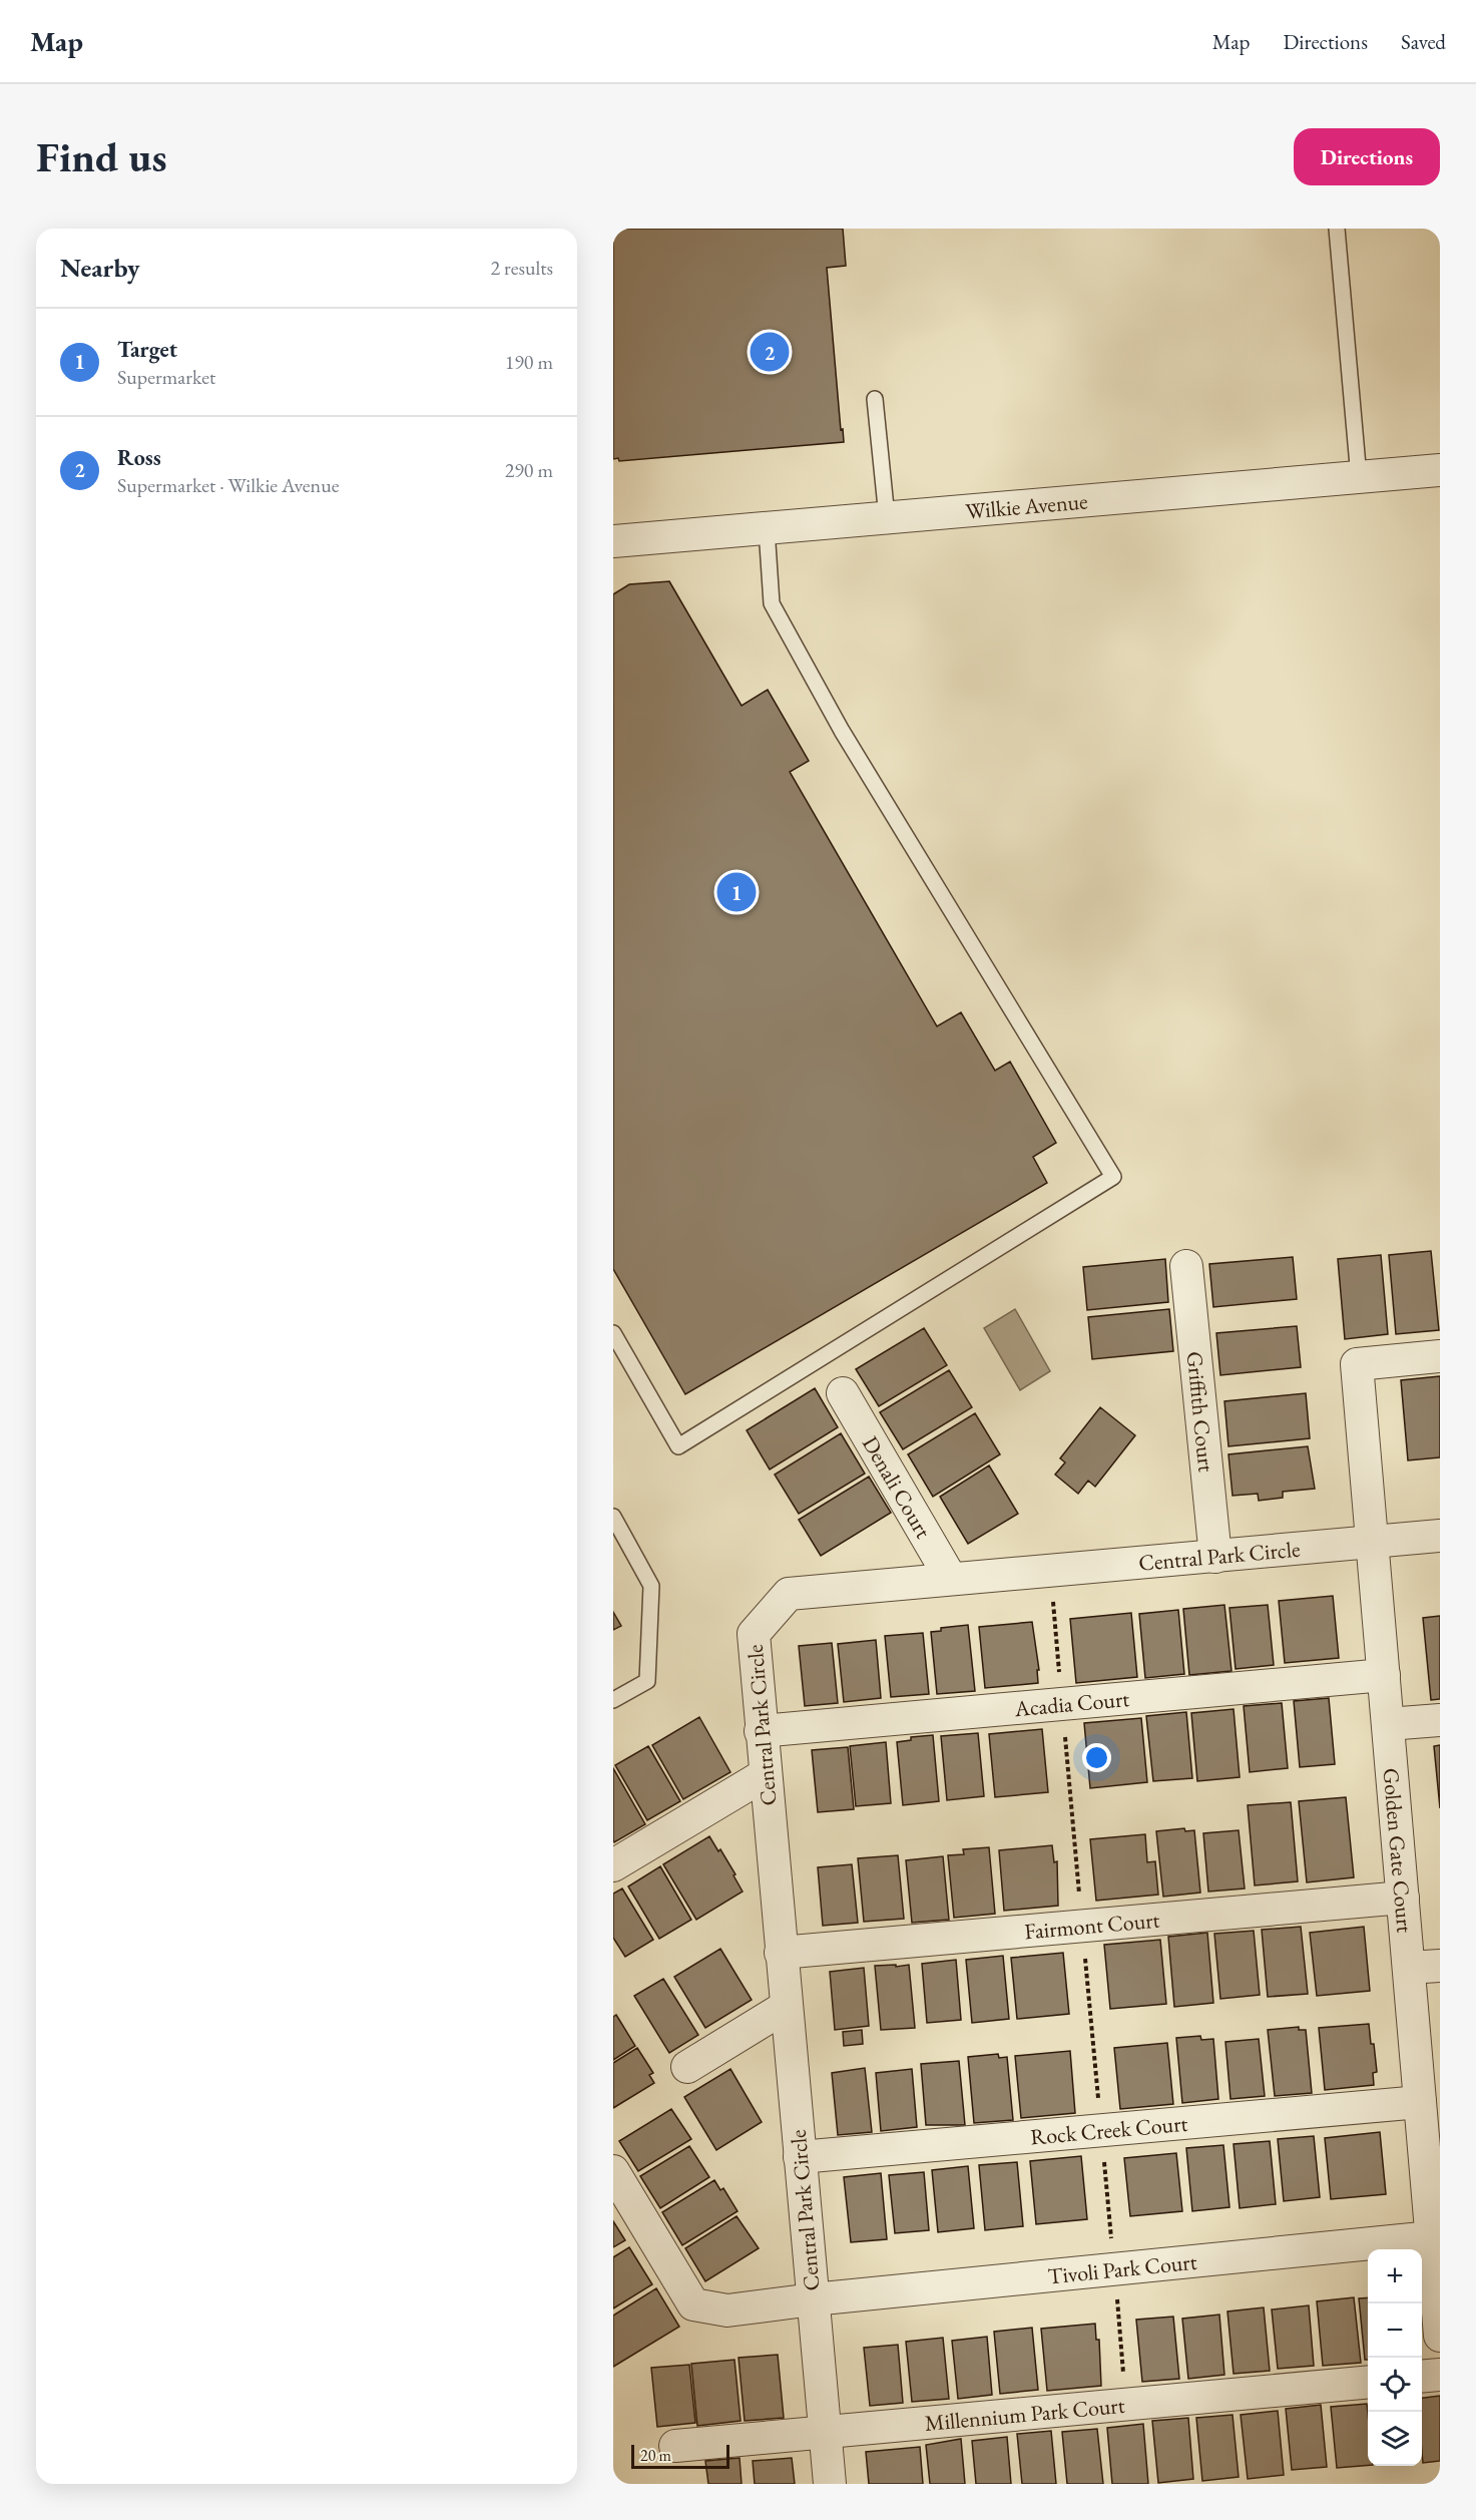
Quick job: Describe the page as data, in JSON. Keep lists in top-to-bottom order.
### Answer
{
  "streets": {
    "street": [
      "Wilkie Avenue",
      "Griffith Court",
      "Denali Court",
      "Central Park Circle",
      "Acadia Court",
      "Golden Gate Court",
      "Fairmont Court",
      "Rock Creek Court",
      "Tivoli Park Court",
      "Millennium Park Court"
    ]
  },
  "crossings": [
    ["Griffith Court", "Central Park Circle"],
    ["Denali Court", "Central Park Circle"],
    ["Central Park Circle", "Acadia Court"],
    ["Central Park Circle", "Golden Gate Court"],
    ["Central Park Circle", "Fairmont Court"],
    ["Central Park Circle", "Rock Creek Court"],
    ["Central Park Circle", "Tivoli Park Court"],
    ["Central Park Circle", "Millennium Park Court"],
    ["Acadia Court", "Golden Gate Court"],
    ["Golden Gate Court", "Fairmont Court"],
    ["Golden Gate Court", "Rock Creek Court"],
    ["Golden Gate Court", "Tivoli Park Court"]
  ],
  "scale_bar": "20 m",
  "page": {
    "header": "Map",
    "nav": ["Map", "Directions", "Saved"],
    "buttons": "Directions",
    "title": "Find us",
    "heading": ["Nearby", "2 results"],
    "list": [
      {
        "mark": "1",
        "name": "Target",
        "note": "Supermarket",
        "value": "190 m"
      },
      {
        "mark": "2",
        "name": "Ross",
        "note": "Supermarket · Wilkie Avenue",
        "value": "290 m"
      }
    ],
    "pins": ["2", "1"],
    "map_buttons": ["+", "−"],
    "scale": "20 m"
  }
}
